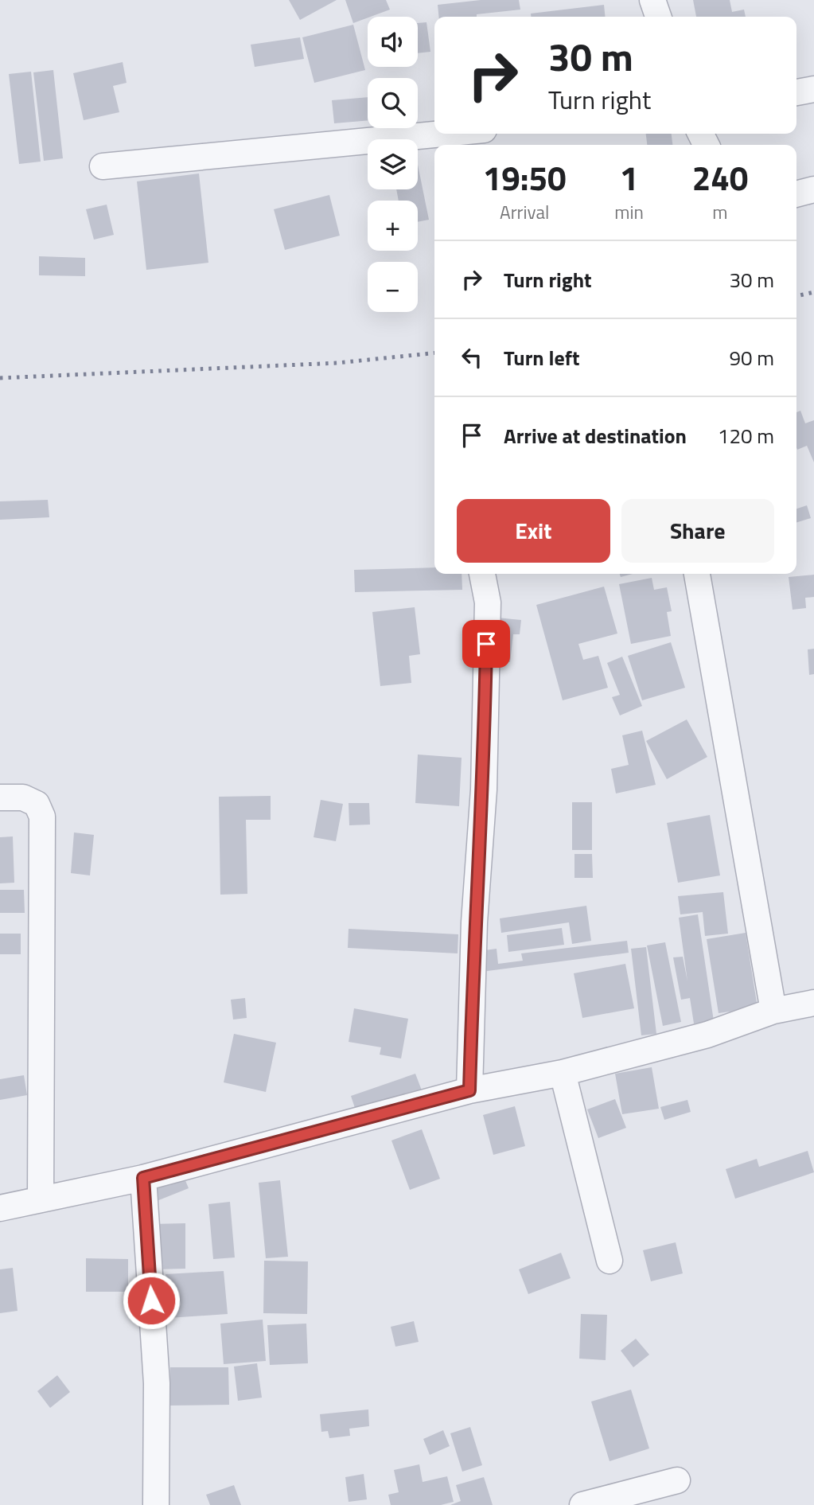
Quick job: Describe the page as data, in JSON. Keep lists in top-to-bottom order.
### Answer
{
  "page": {
    "map_buttons": ["+", "−"],
    "turn": ["30 m", "Turn right"],
    "eta": [
      "19:50",
      "Arrival",
      "1",
      "min",
      "240",
      "m"
    ],
    "list": [
      {
        "name": "Turn right",
        "value": "30 m"
      },
      {
        "name": "Turn left",
        "value": "90 m"
      },
      {
        "name": "Arrive at destination",
        "value": "120 m"
      }
    ],
    "buttons": ["Exit", "Share"]
  }
}
